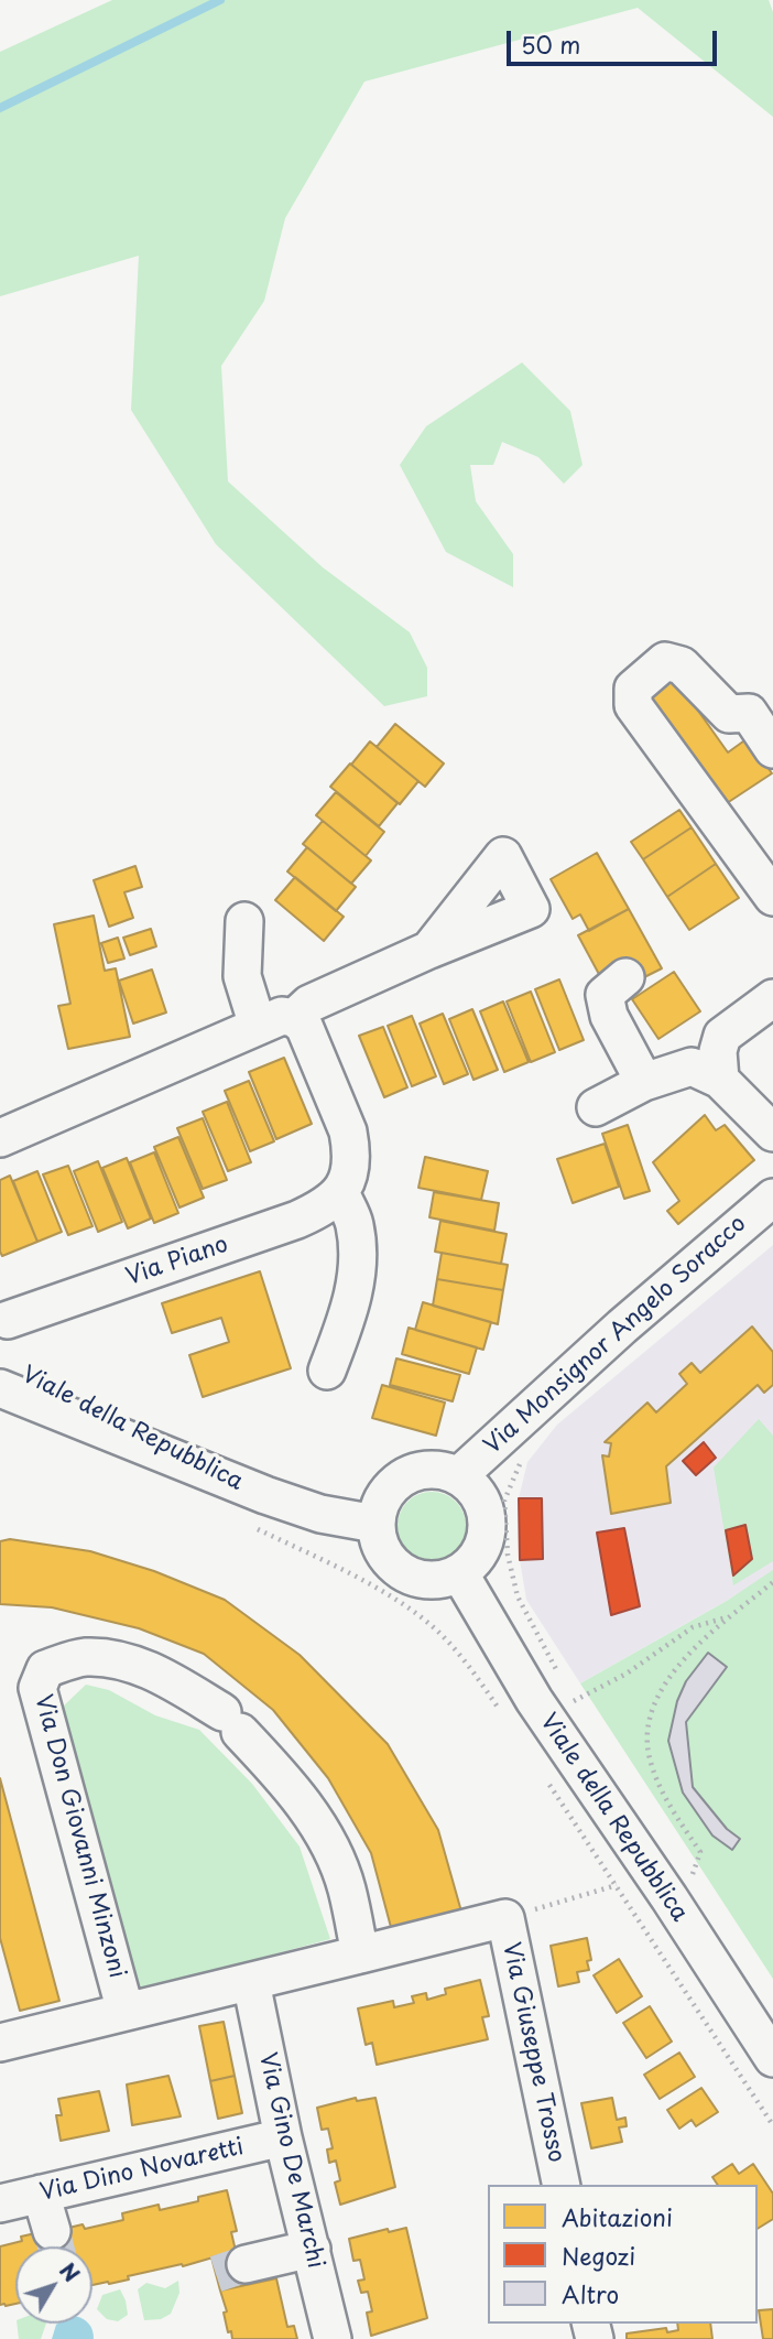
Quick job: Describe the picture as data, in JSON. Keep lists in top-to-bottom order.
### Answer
{
  "streets": {
    "street": [
      "Via Piano",
      "Via Monsignor Angelo Soracco",
      "Viale della Repubblica",
      "Via Don Giovanni Minzoni",
      "Via Giuseppe Trosso",
      "Via Gino De Marchi",
      "Via Dino Novaretti"
    ]
  },
  "crossings": [
    ["Via Monsignor Angelo Soracco", "Viale della Repubblica"],
    ["Via Don Giovanni Minzoni", "Via Giuseppe Trosso"],
    ["Via Don Giovanni Minzoni", "Via Gino De Marchi"],
    ["Via Gino De Marchi", "Via Dino Novaretti"]
  ],
  "legend": ["Abitazioni", "Negozi", "Altro"],
  "scale_bar": "50 m",
  "north": "top right"
}
